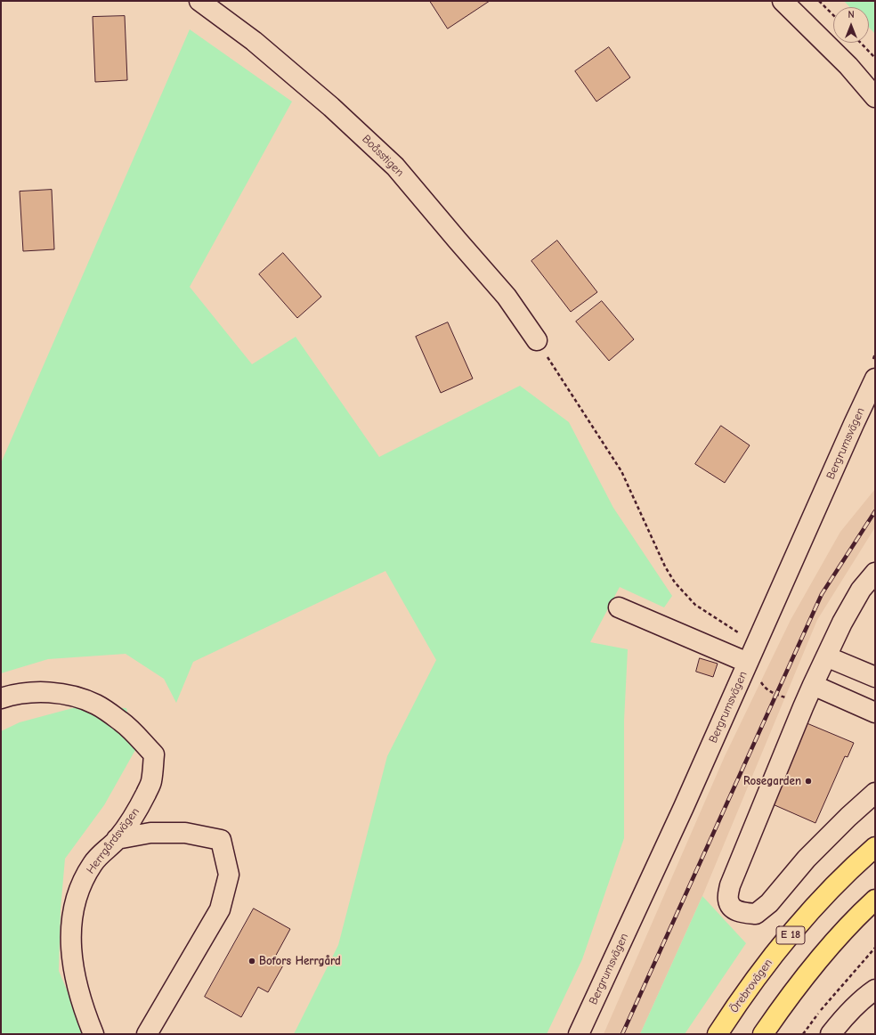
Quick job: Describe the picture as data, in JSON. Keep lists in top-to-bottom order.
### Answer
{
  "streets": {
    "highway": ["E 18", "Örebrovägen"],
    "street": ["Boåsstigen", "Bergrumsvägen", "Herrgårdsvägen"]
  },
  "places": ["Rosegarden", "Bofors Herrgård"],
  "north": "top"
}
